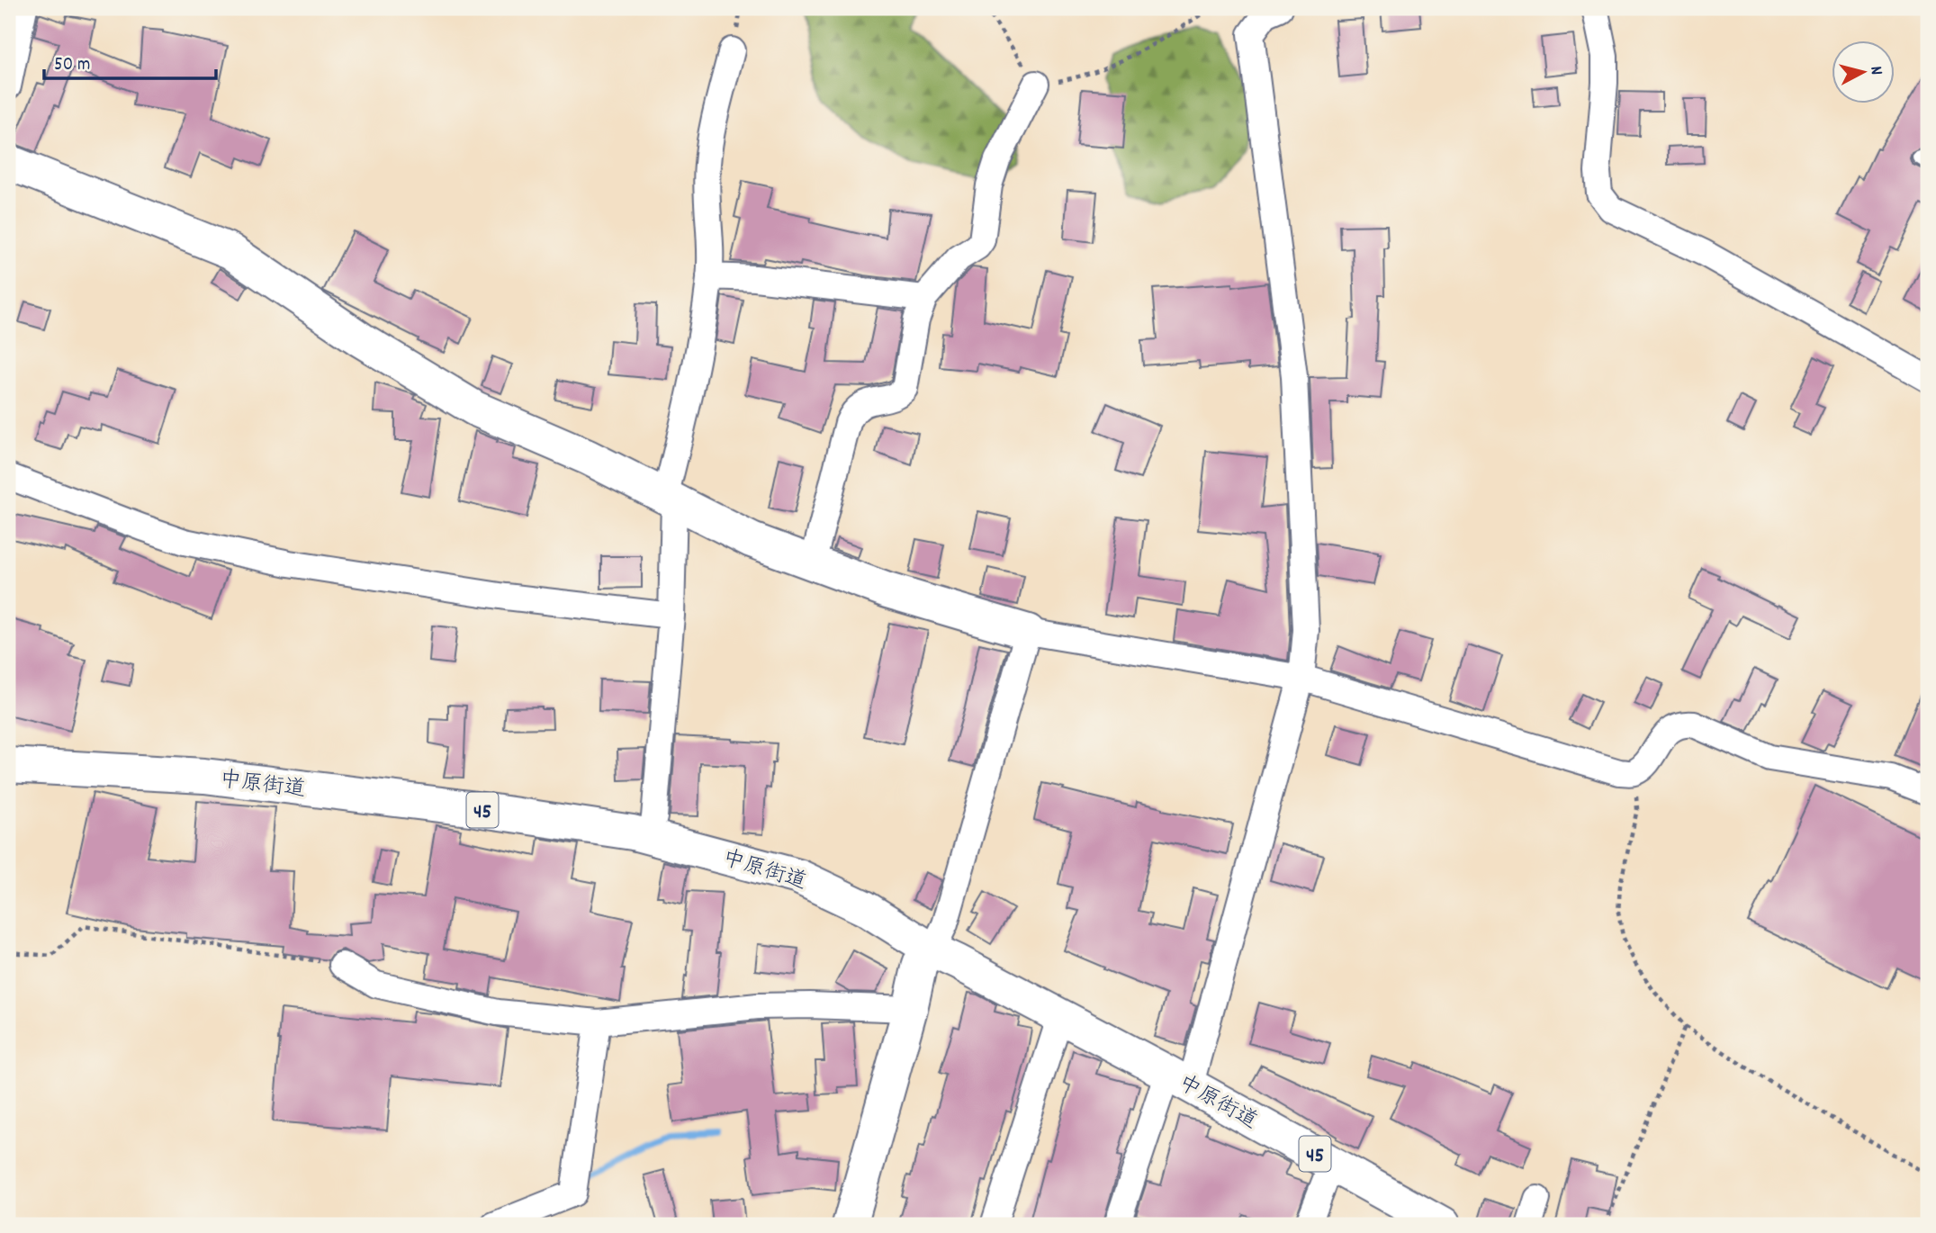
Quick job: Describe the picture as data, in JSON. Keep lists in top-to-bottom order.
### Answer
{
  "streets": {
    "main road": ["中原街道", "45"]
  },
  "scale_bar": "50 m",
  "north": "right"
}
